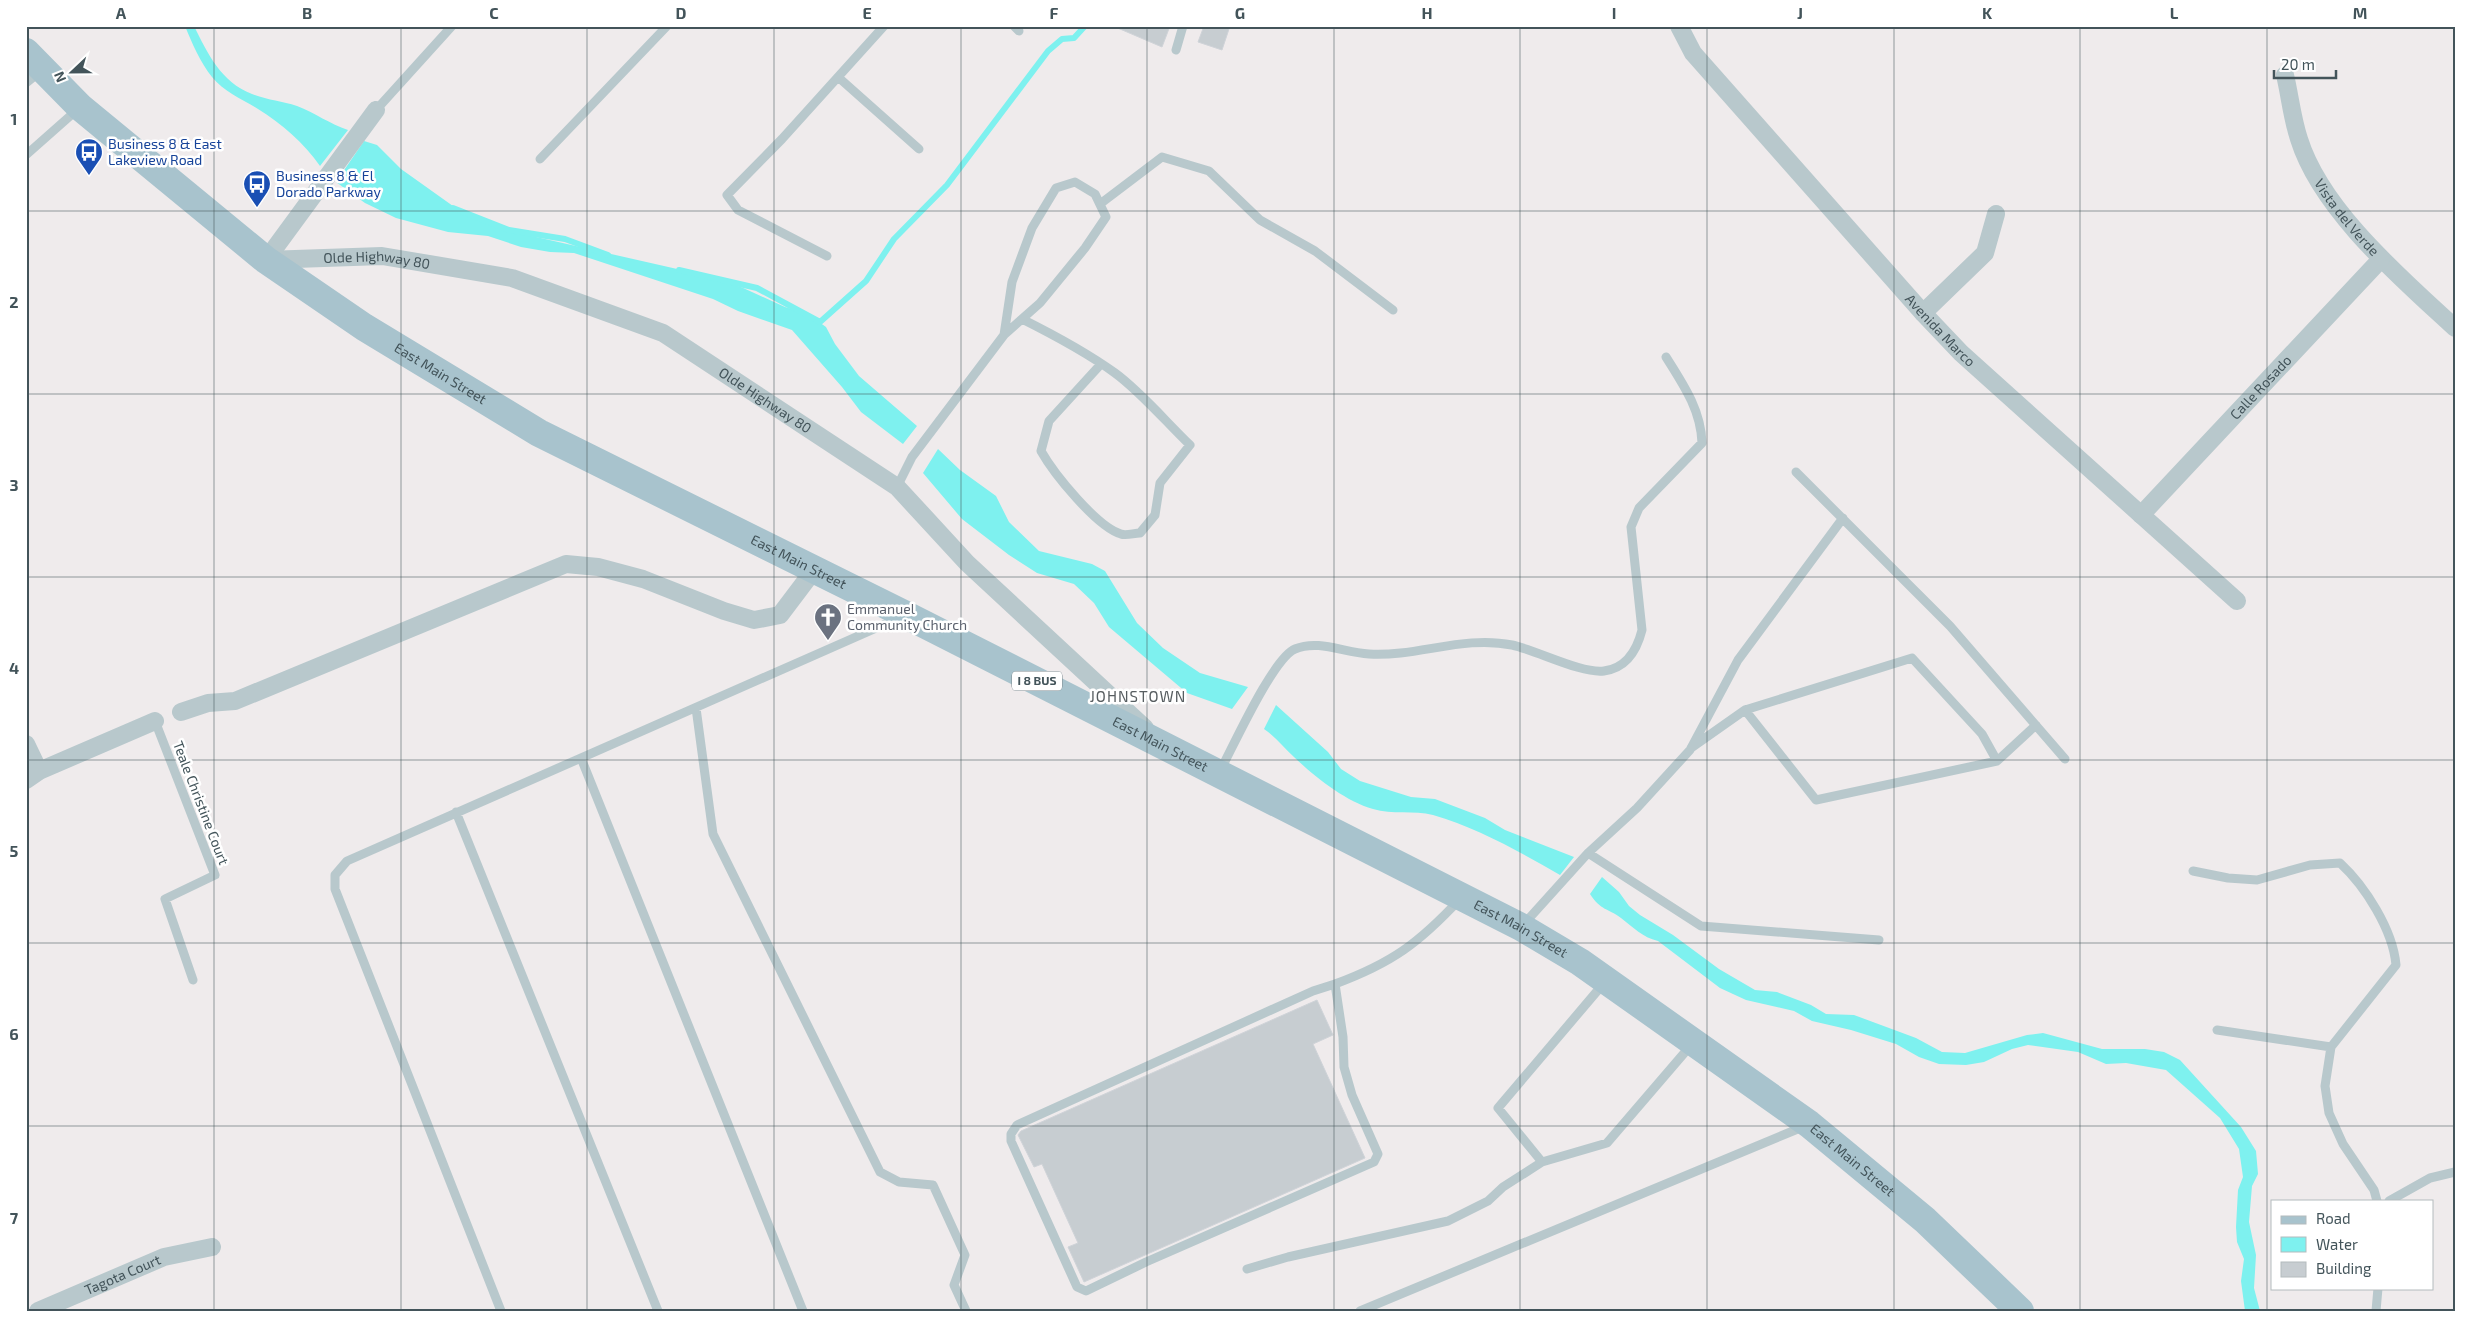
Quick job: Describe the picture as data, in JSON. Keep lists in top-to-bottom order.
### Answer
{
  "streets": {
    "main road": ["East Main Street", "I 8 BUS"],
    "street": [
      "Vista del Verde",
      "Olde Highway 80",
      "Avenida Marco",
      "Calle Rosado",
      "Tagota Court"
    ],
    "lane": ["Teale Christine Court"]
  },
  "crossings": [
    ["Vista del Verde", "Calle Rosado"],
    ["Olde Highway 80", "East Main Street"],
    ["Avenida Marco", "Calle Rosado"]
  ],
  "districts": ["JOHNSTOWN"],
  "places": {
    "bus stop": ["Business 8 & East Lakeview Road", "Business 8 & El Dorado Parkway"],
    "church": ["Emmanuel Community Church"]
  },
  "legend": ["Road", "Water", "Building"],
  "scale_bar": "20 m",
  "north": "left",
  "grid": {
    "columns": [
      "A",
      "B",
      "C",
      "D",
      "E",
      "F",
      "G",
      "H",
      "I",
      "J",
      "K",
      "L",
      "M"
    ],
    "rows": [
      "1",
      "2",
      "3",
      "4",
      "5",
      "6",
      "7"
    ]
  }
}
